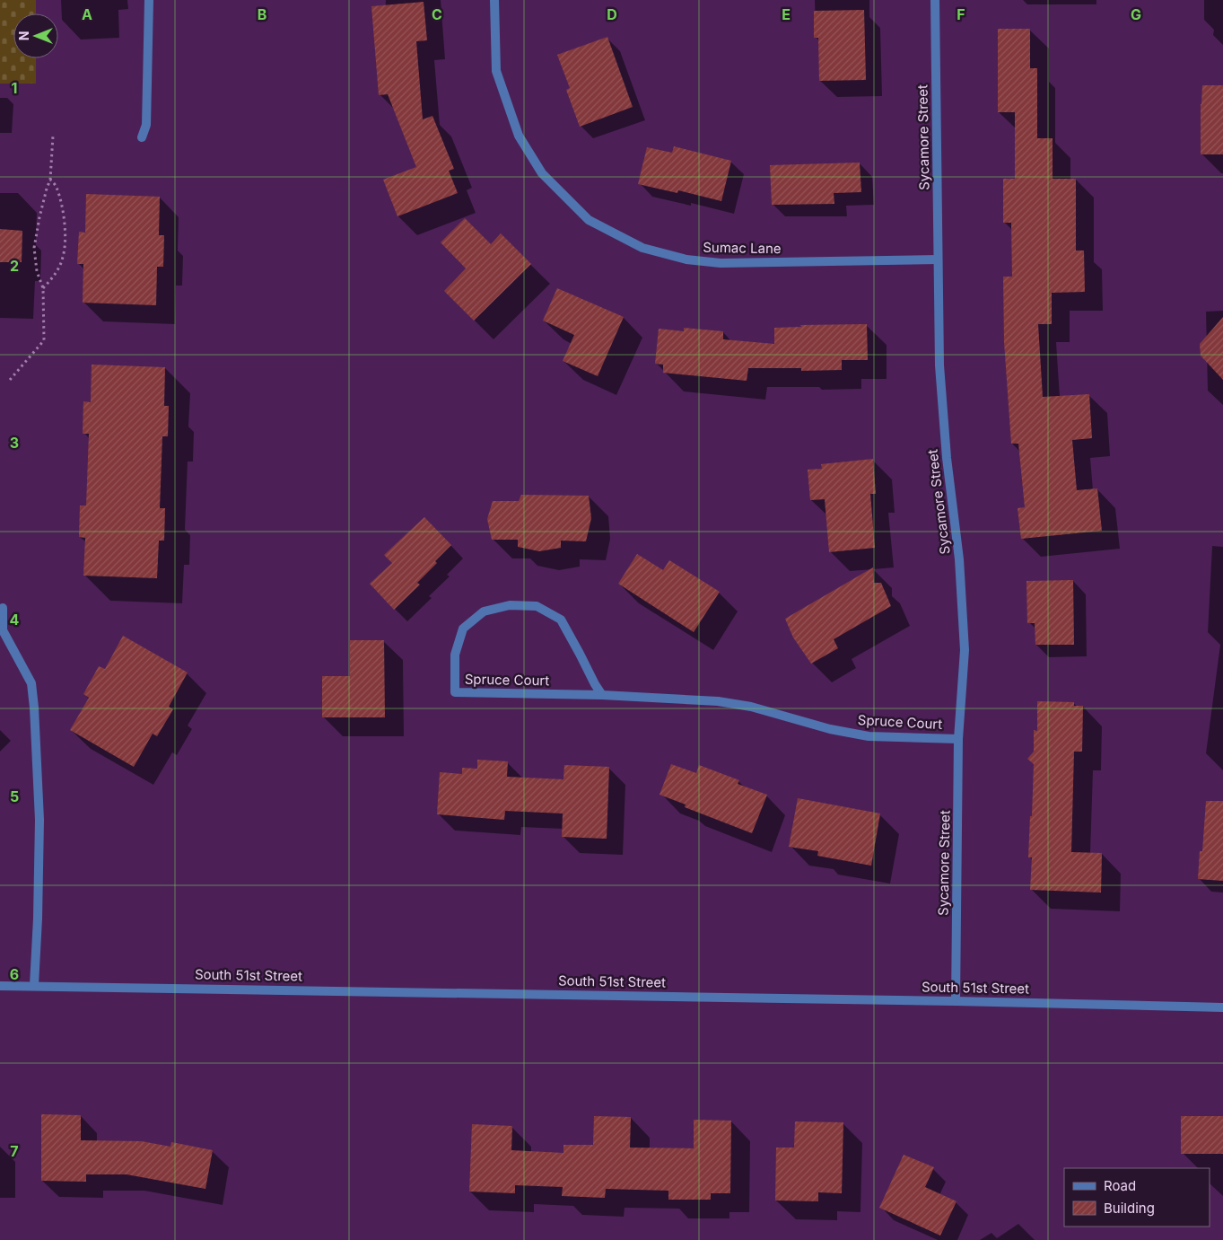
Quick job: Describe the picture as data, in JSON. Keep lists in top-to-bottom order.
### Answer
{
  "streets": {
    "street": [
      "Sycamore Street",
      "Sumac Lane",
      "Spruce Court",
      "South 51st Street"
    ]
  },
  "crossings": [
    ["Sycamore Street", "Sumac Lane"],
    ["Sycamore Street", "Spruce Court"],
    ["Sycamore Street", "South 51st Street"]
  ],
  "legend": ["Road", "Building"],
  "north": "left",
  "grid": {
    "columns": [
      "A",
      "B",
      "C",
      "D",
      "E",
      "F",
      "G"
    ],
    "rows": [
      "1",
      "2",
      "3",
      "4",
      "5",
      "6",
      "7"
    ]
  }
}
